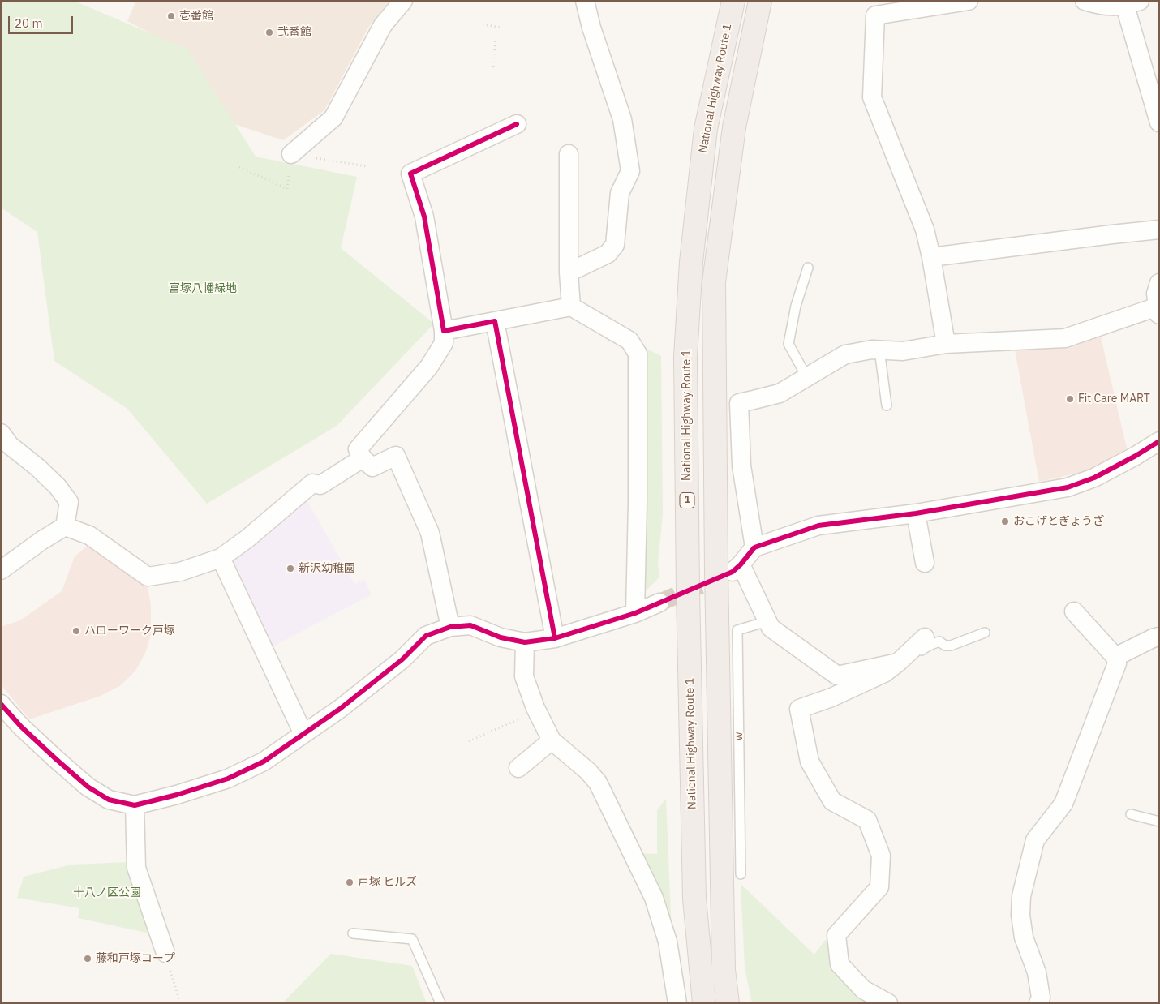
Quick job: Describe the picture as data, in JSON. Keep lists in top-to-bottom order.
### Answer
{
  "streets": {
    "highway": ["National Highway Route 1", "1"],
    "lane": ["w"]
  },
  "parks": ["富塚八幡緑地", "十八ノ区公園"],
  "places": [
    "壱番館",
    "弐番館",
    "Fit Care MART",
    "おこげとぎょうざ",
    "新沢幼稚園",
    "ハローワーク戸塚",
    "戸塚 ヒルズ",
    "藤和戸塚コープ"
  ],
  "scale_bar": "20 m"
}
